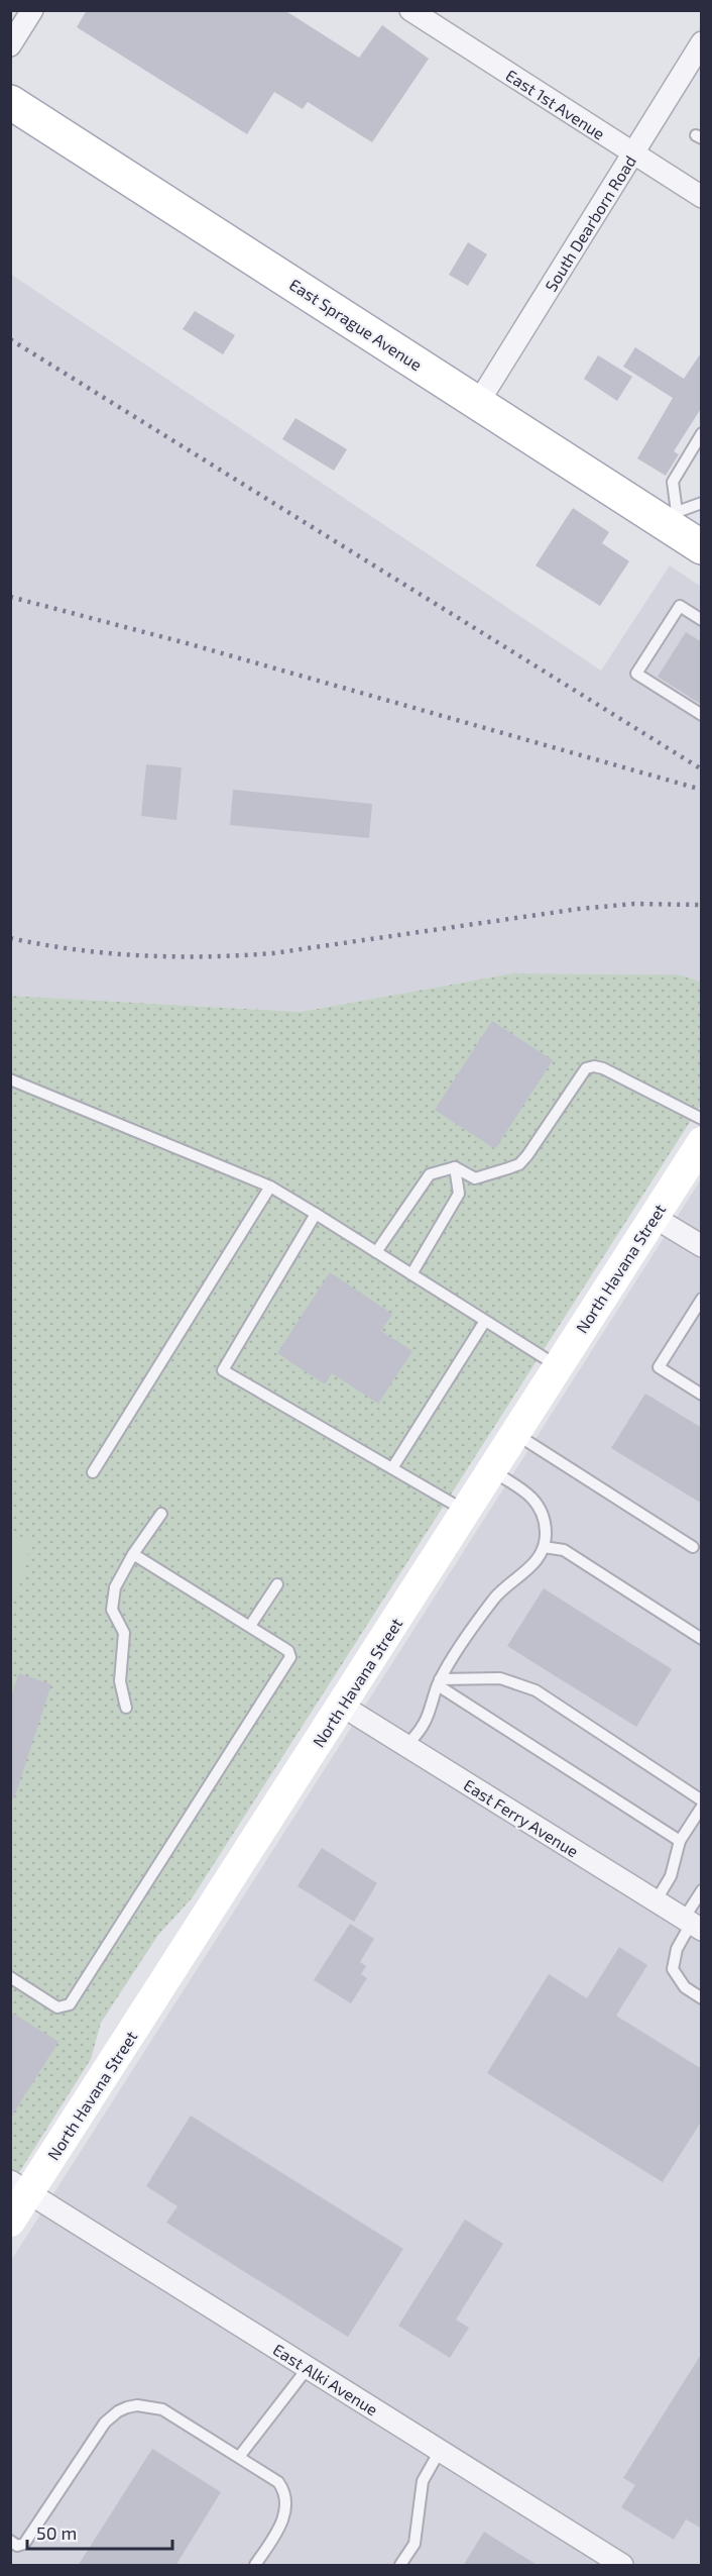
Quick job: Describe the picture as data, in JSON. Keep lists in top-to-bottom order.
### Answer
{
  "streets": {
    "main road": ["East Sprague Avenue"],
    "street": [
      "East 1st Avenue",
      "South Dearborn Road",
      "North Havana Street",
      "East Ferry Avenue",
      "East Alki Avenue"
    ]
  },
  "crossings": [
    ["East 1st Avenue", "South Dearborn Road"],
    ["South Dearborn Road", "East Sprague Avenue"],
    ["North Havana Street", "East Ferry Avenue"],
    ["North Havana Street", "East Alki Avenue"]
  ],
  "scale_bar": "50 m"
}
